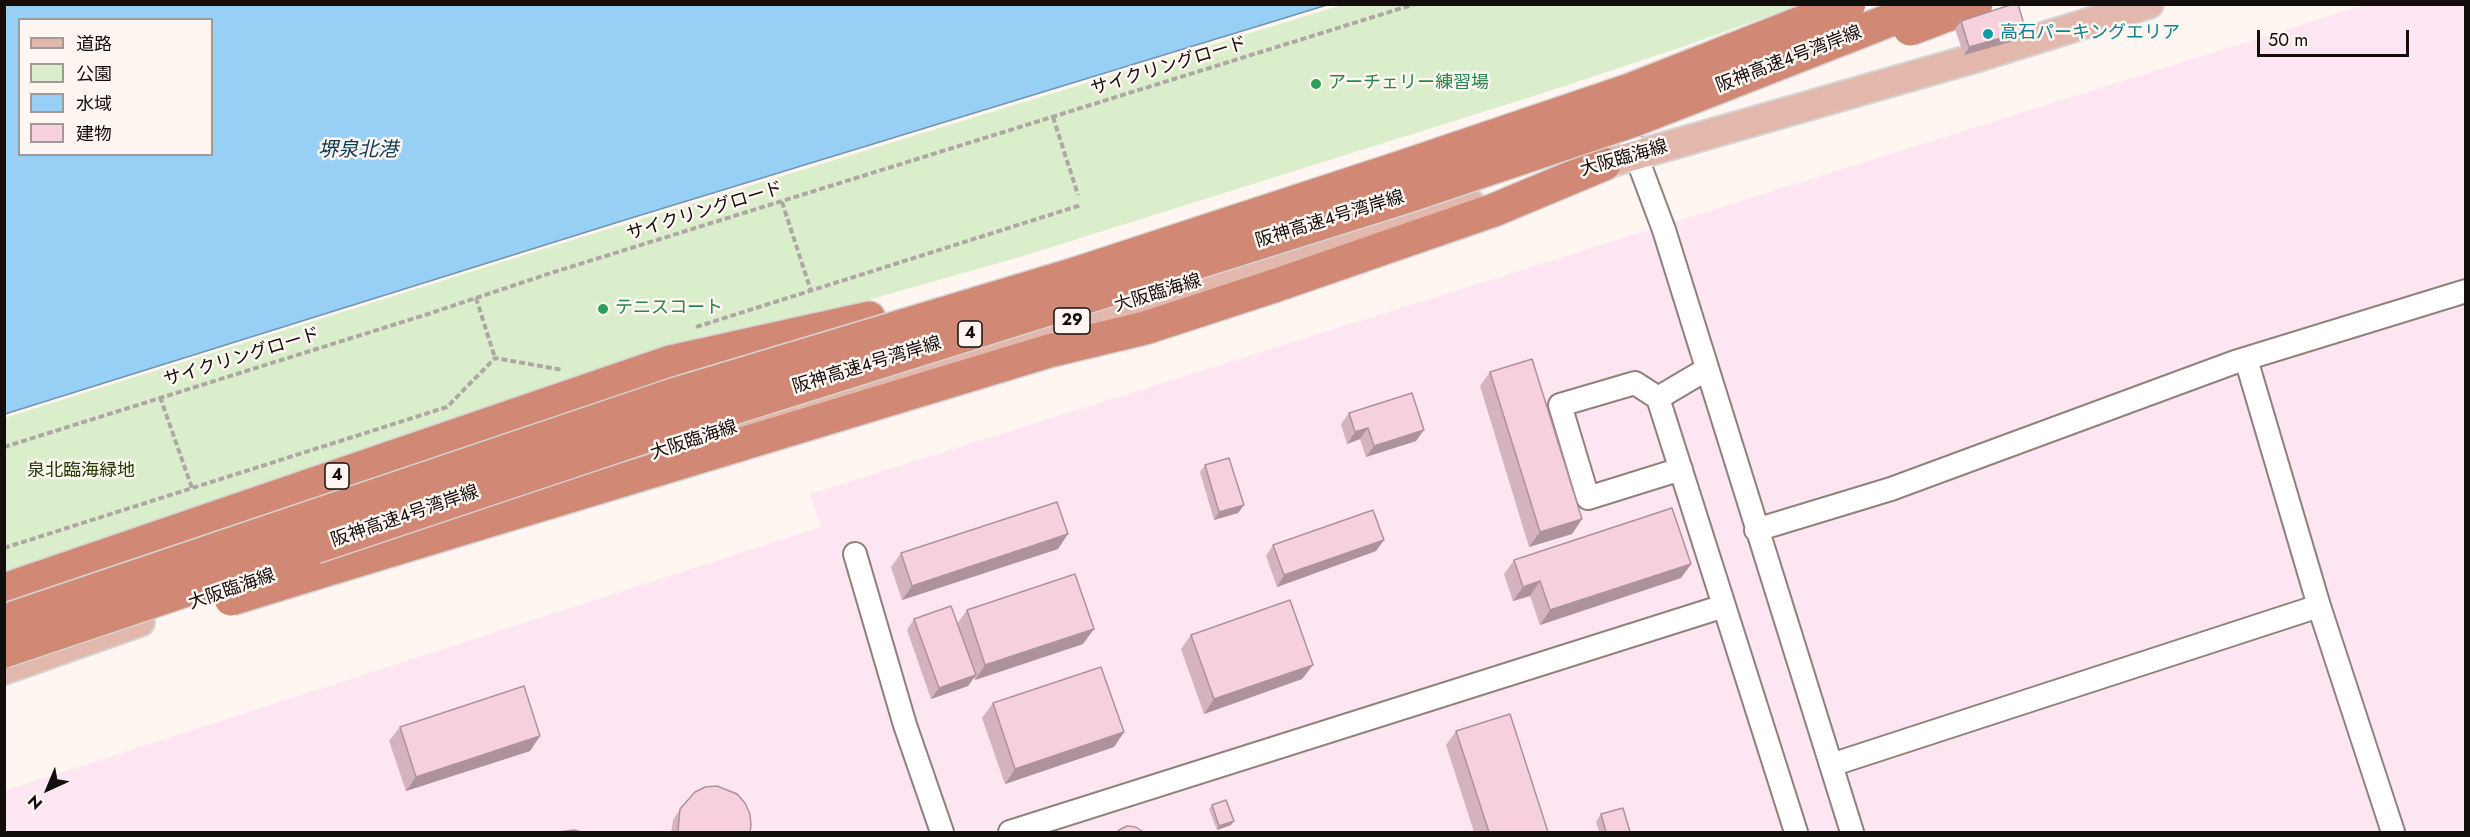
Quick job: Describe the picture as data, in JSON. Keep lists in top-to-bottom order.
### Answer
{
  "streets": {
    "highway": ["阪神高速4号湾岸線", "4"],
    "main road": ["大阪臨海線", "29"],
    "path": ["サイクリングロード"]
  },
  "crossings": [
    ["大阪臨海線", "4"]
  ],
  "water": ["堺泉北港"],
  "parks": ["泉北臨海緑地"],
  "places": ["高石パーキングエリア", "アーチェリー練習場", "テニスコート"],
  "legend": [
    "道路",
    "公園",
    "水域",
    "建物"
  ],
  "scale_bar": "50 m",
  "north": "bottom left"
}
